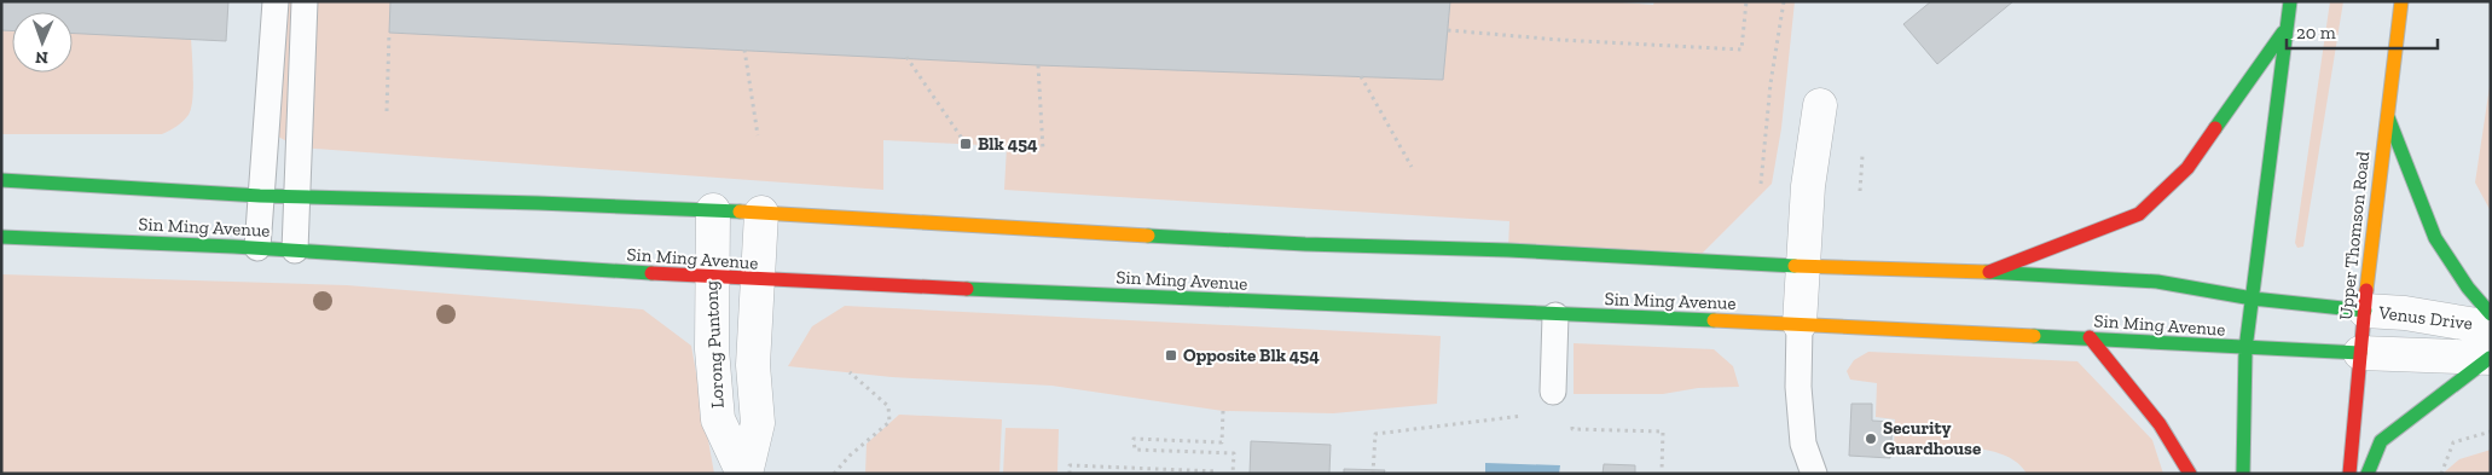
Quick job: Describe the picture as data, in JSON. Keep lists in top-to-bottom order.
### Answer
{
  "streets": {
    "main road": ["Sin Ming Avenue", "Upper Thomson Road", "Venus Drive"],
    "street": ["Lorong Puntong"]
  },
  "crossings": [
    ["Sin Ming Avenue", "Upper Thomson Road"],
    ["Sin Ming Avenue", "Venus Drive"],
    ["Sin Ming Avenue", "Lorong Puntong"],
    ["Upper Thomson Road", "Venus Drive"]
  ],
  "places": {
    "transit": ["Blk 454", "Opposite Blk 454"],
    "other": ["Security Guardhouse"]
  },
  "scale_bar": "20 m",
  "north": "bottom"
}
